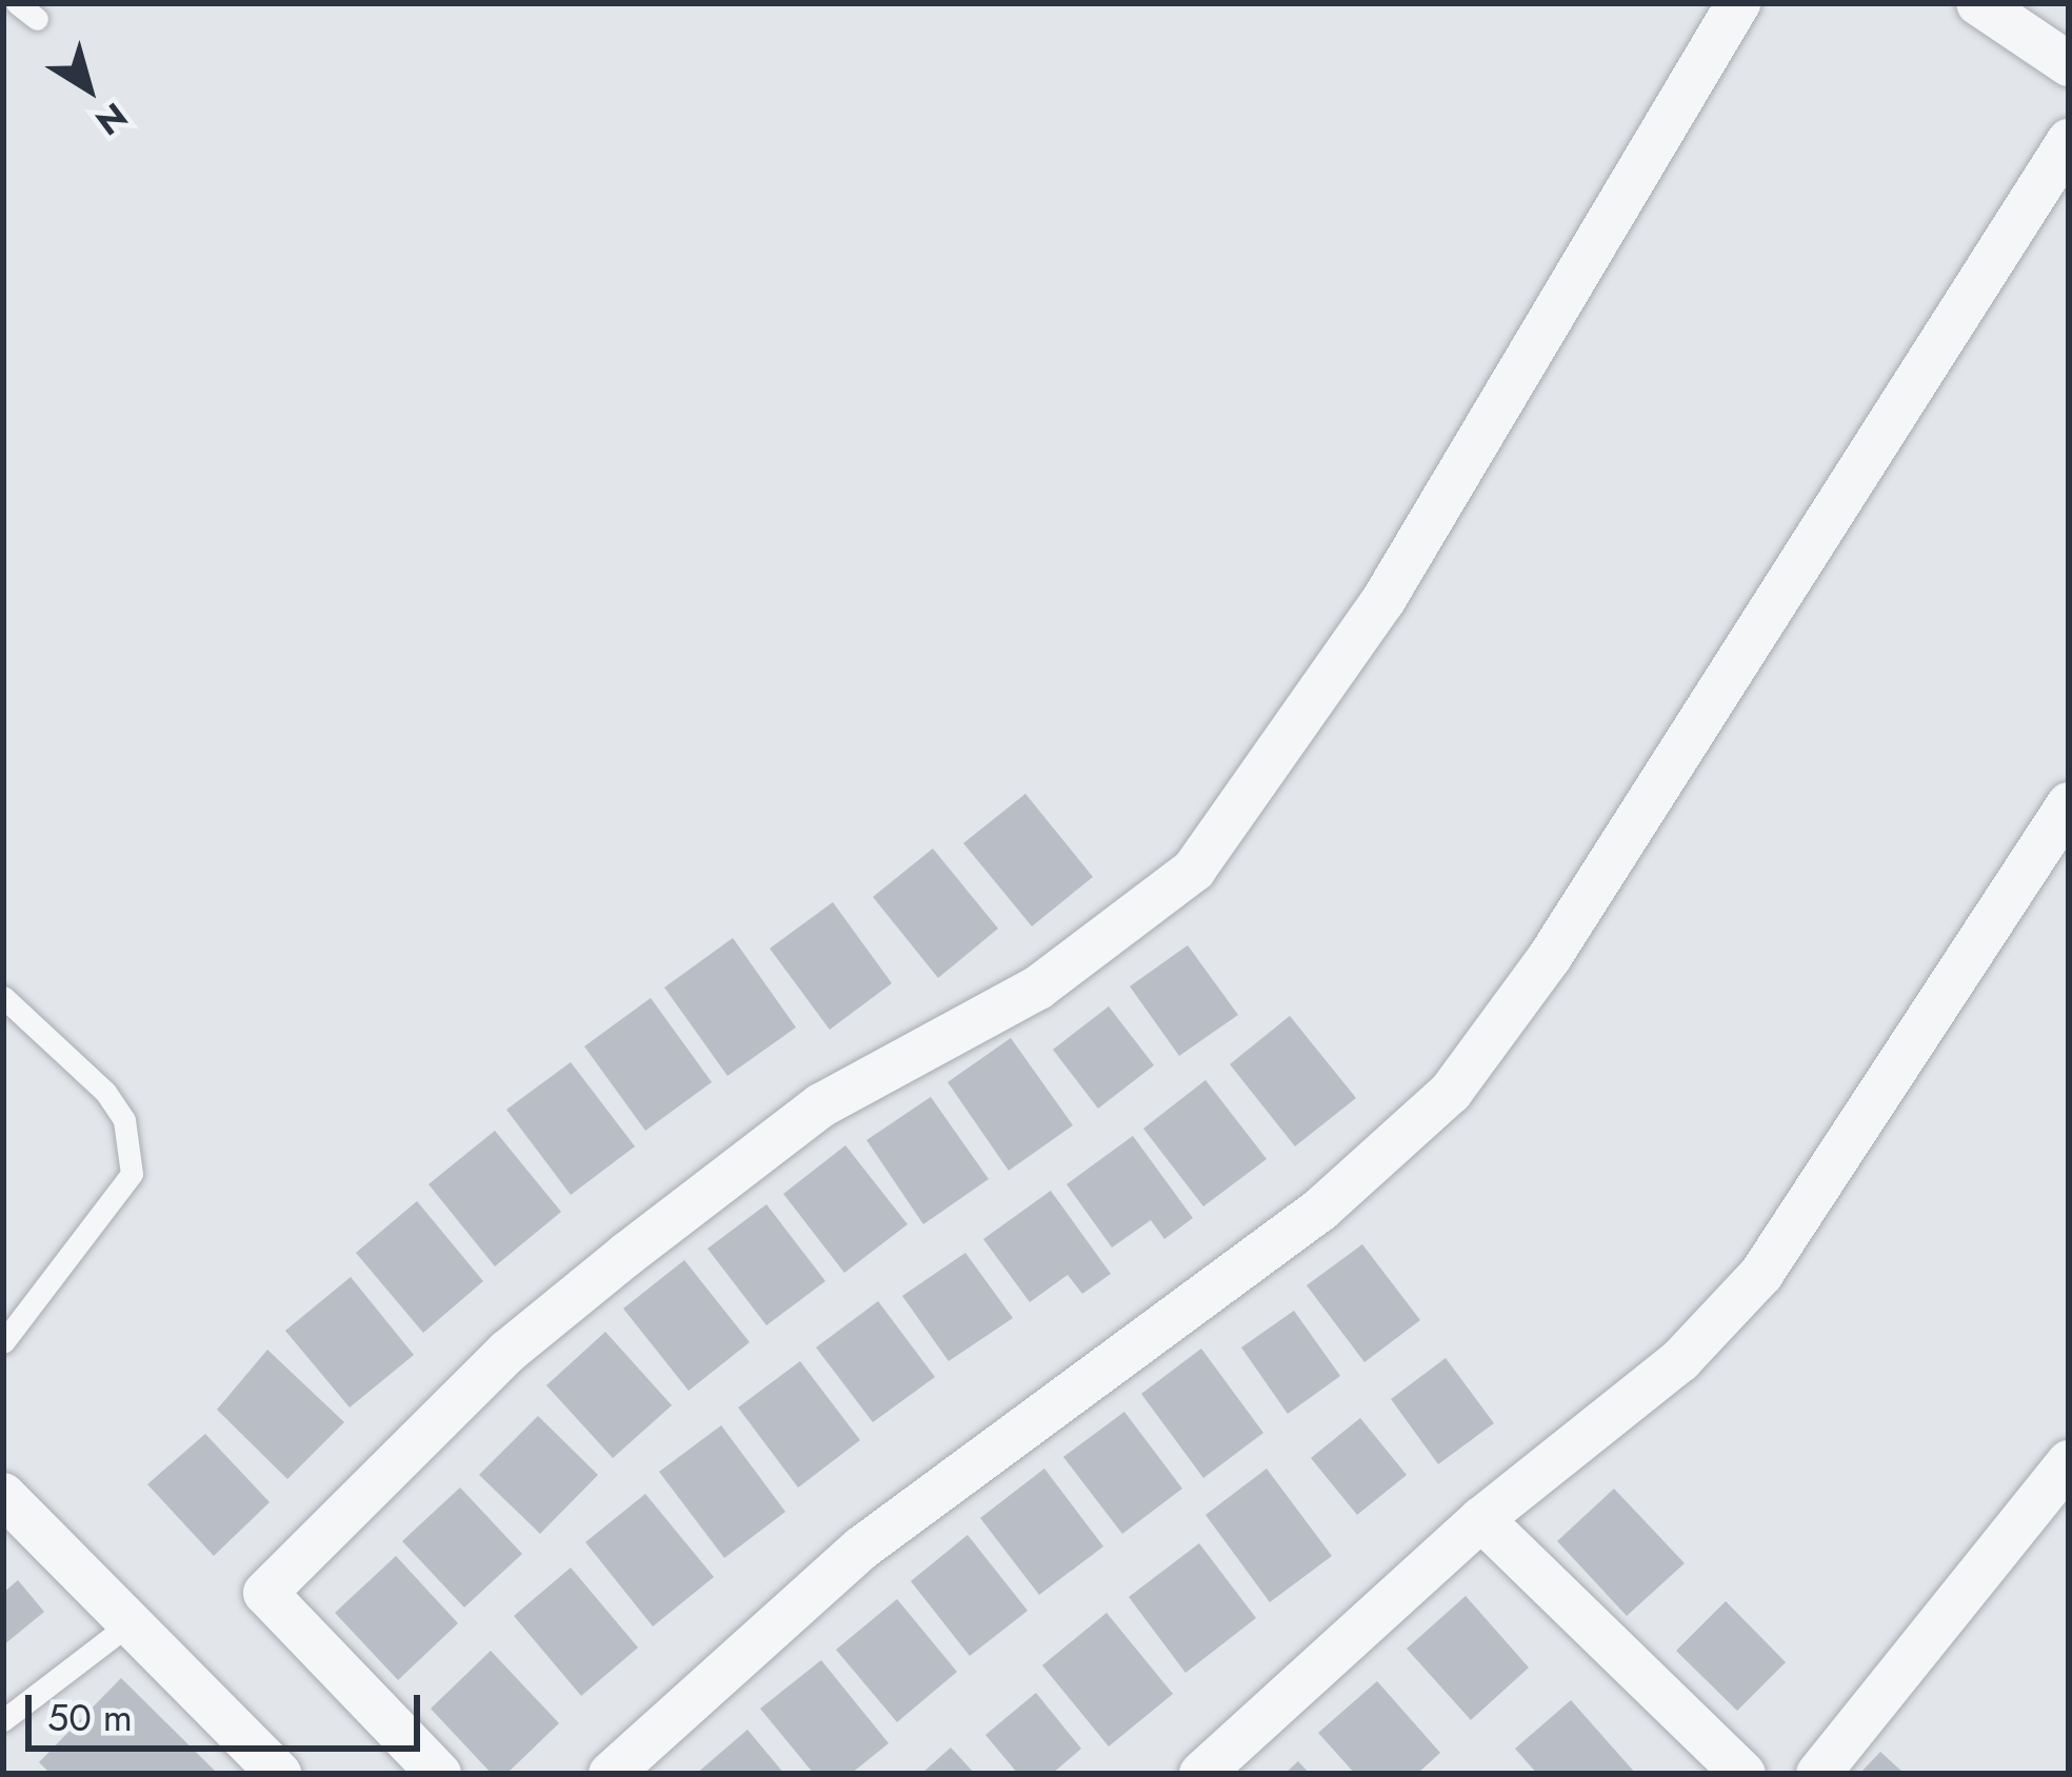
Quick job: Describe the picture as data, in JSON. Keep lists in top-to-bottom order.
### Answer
{
  "scale_bar": "50 m",
  "north": "bottom right"
}
